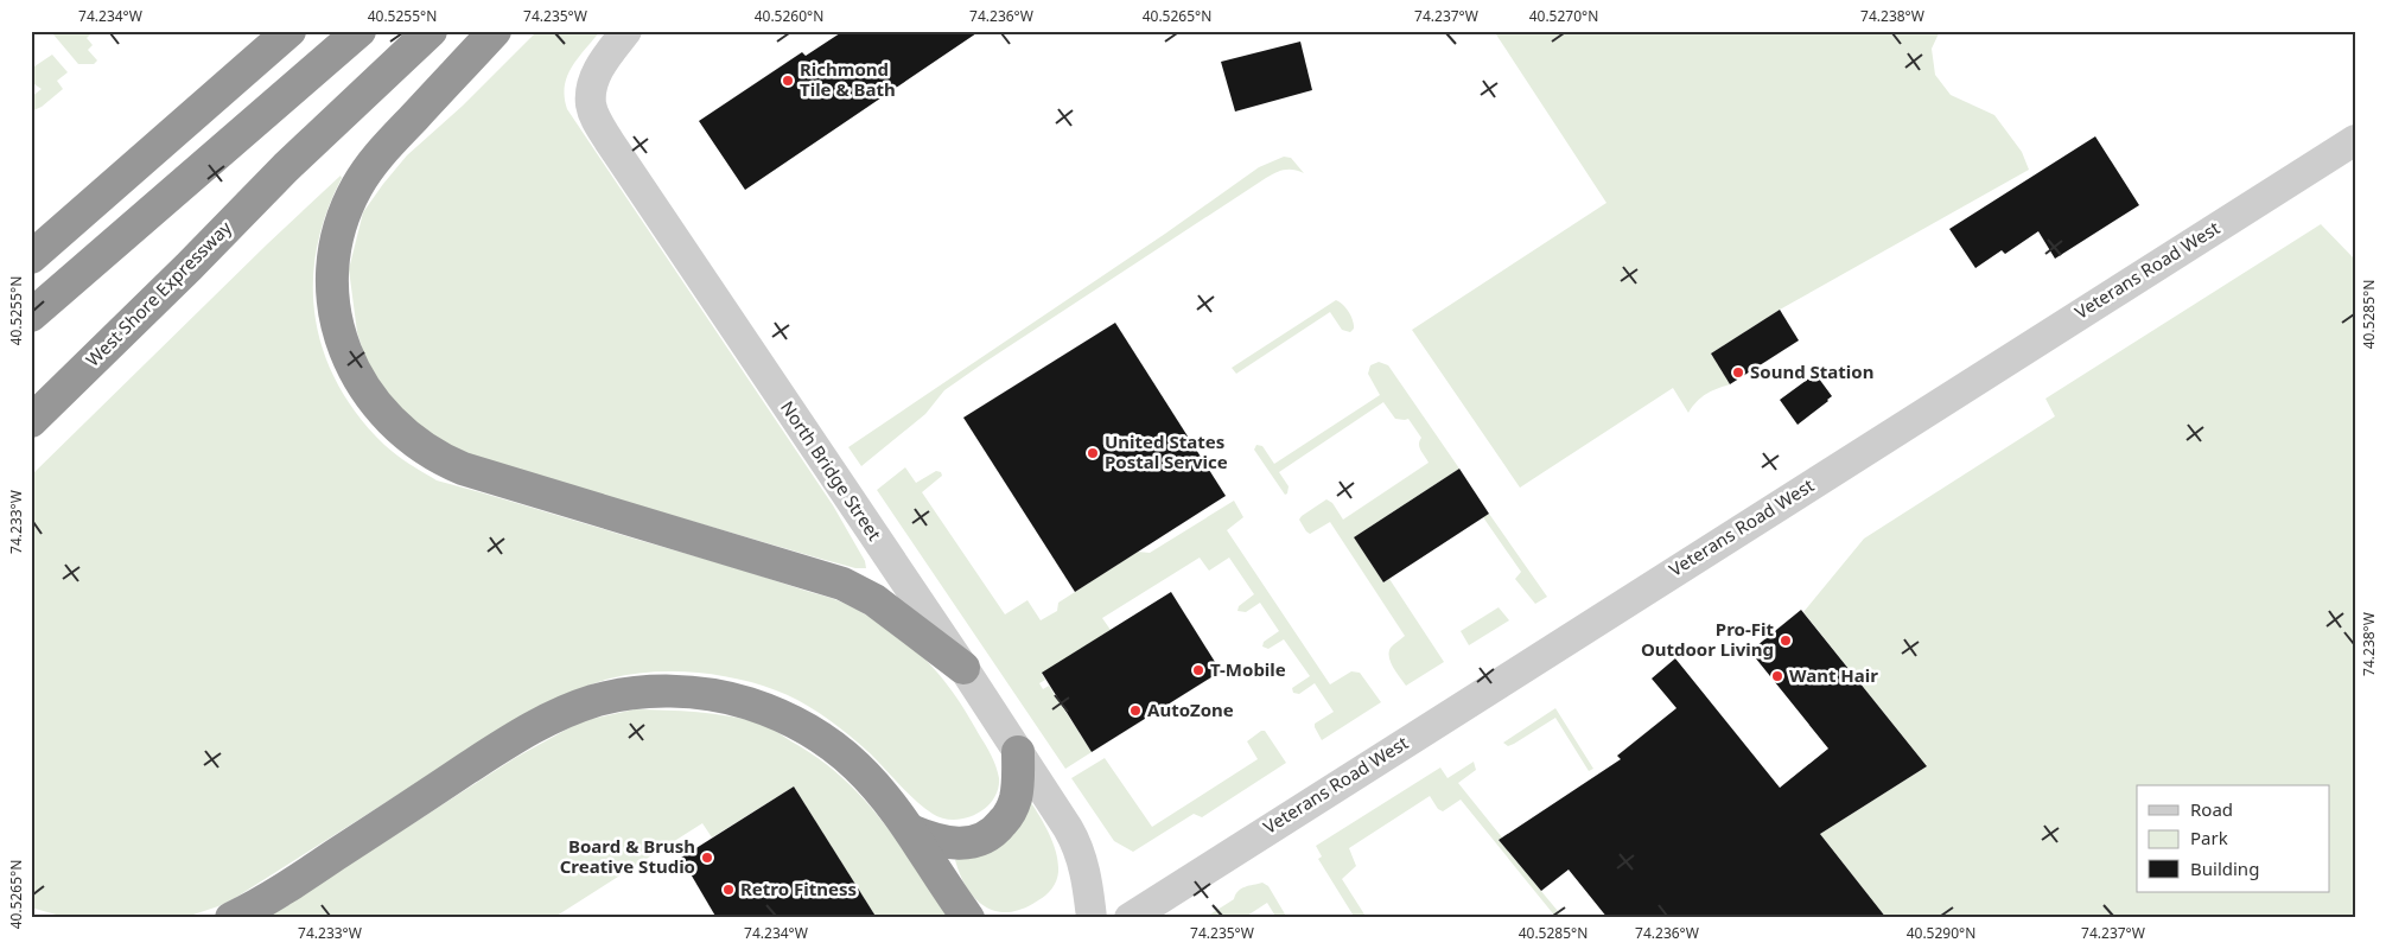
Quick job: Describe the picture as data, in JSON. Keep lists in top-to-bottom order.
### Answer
{
  "streets": {
    "highway": ["West Shore Expressway"],
    "street": ["Veterans Road West", "North Bridge Street"]
  },
  "places": [
    "Richmond Tile & Bath",
    "Sound Station",
    "United States Postal Service",
    "Pro-Fit Outdoor Living",
    "T-Mobile",
    "Want Hair",
    "AutoZone",
    "Board & Brush Creative Studio",
    "Retro Fitness"
  ],
  "legend": ["Road", "Park", "Building"],
  "coordinates": [
    "74.234°W",
    "40.5255°N",
    "74.235°W",
    "40.5260°N",
    "74.236°W",
    "40.5265°N",
    "74.237°W",
    "40.5270°N",
    "74.238°W",
    "40.5285°N",
    "74.233°W",
    "40.5290°N"
  ]
}
